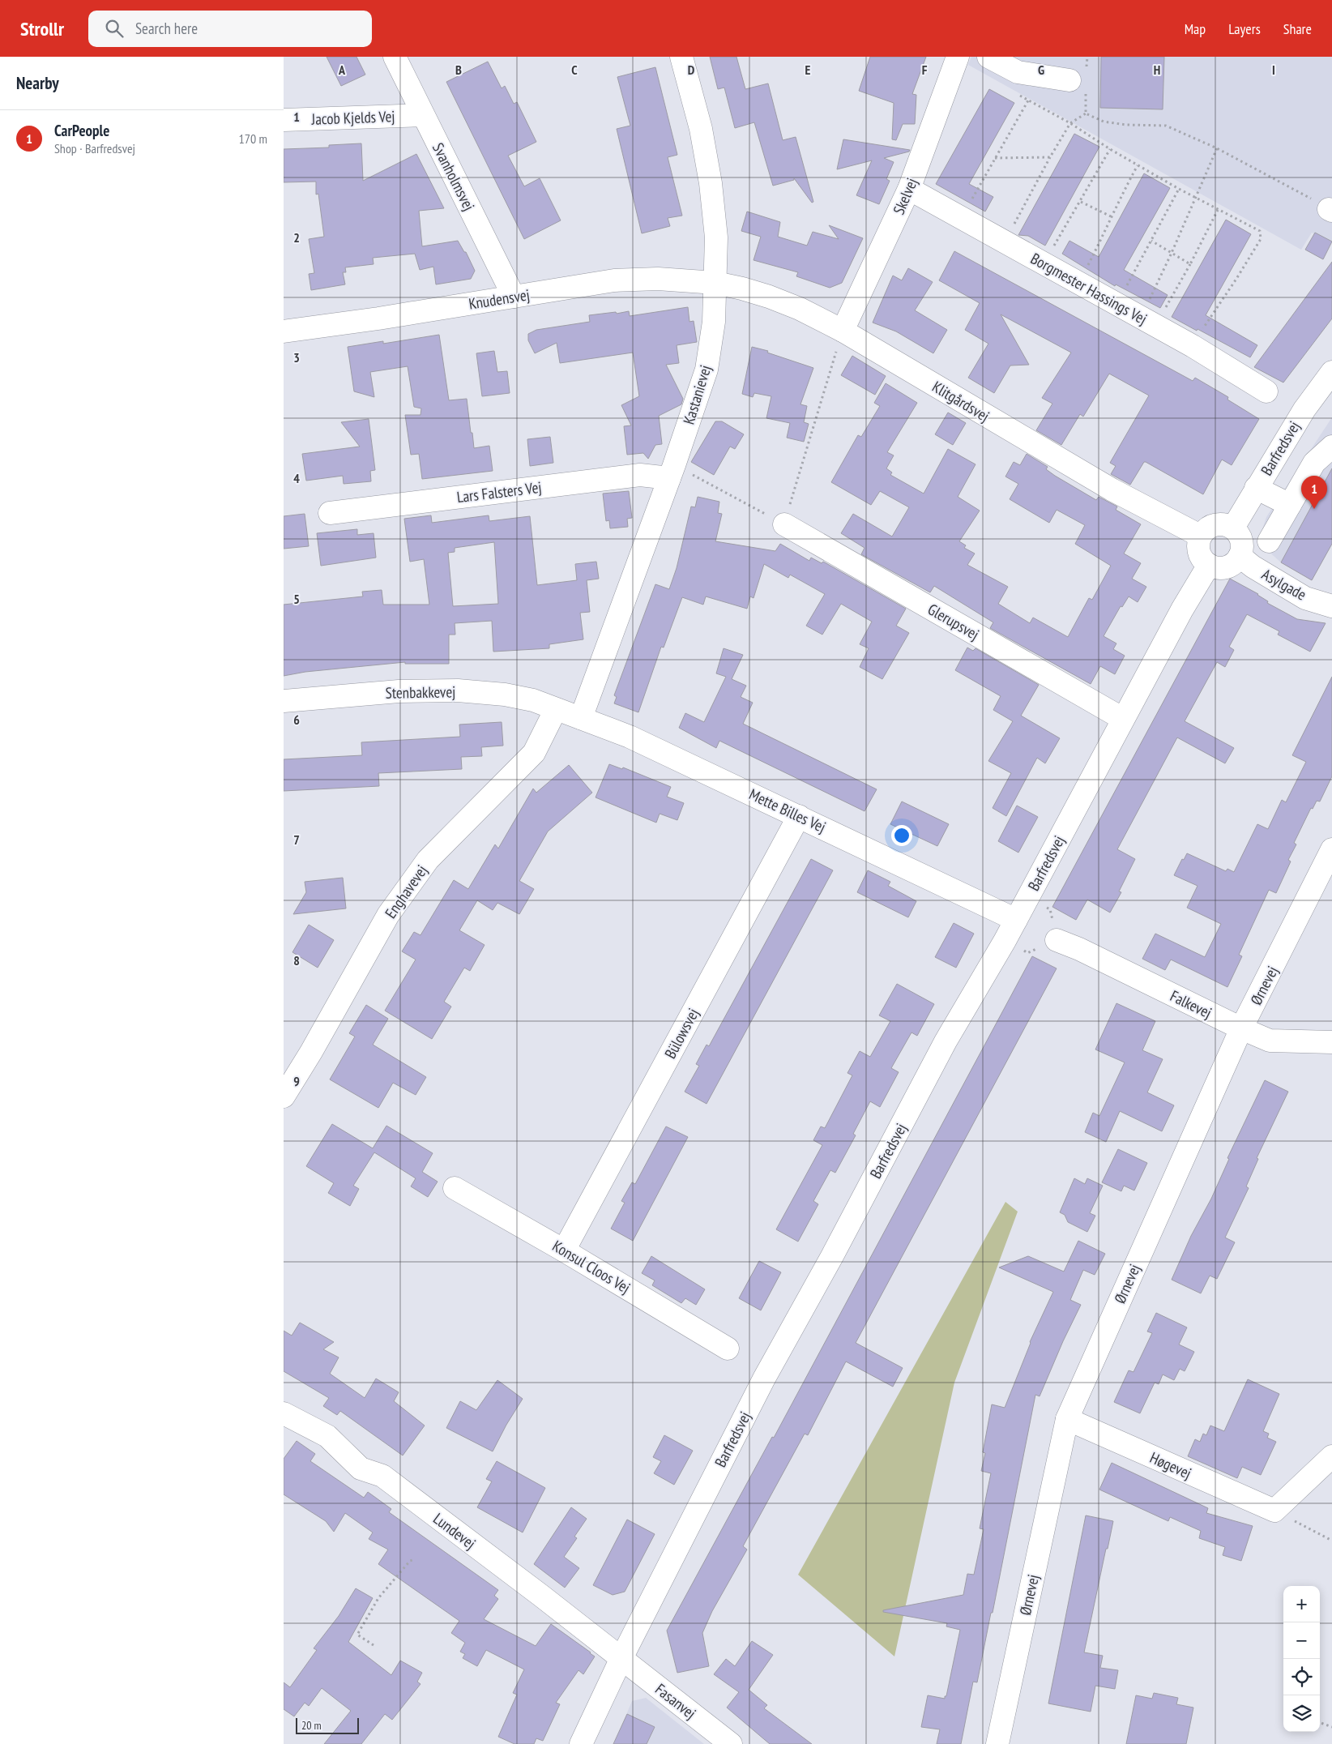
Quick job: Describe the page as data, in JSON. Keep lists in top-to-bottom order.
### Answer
{
  "streets": {
    "street": [
      "Jacob Kjelds Vej",
      "Svanholmsvej",
      "Skelvej",
      "Borgmester Hassings Vej",
      "Knudensvej",
      "Kastanievej",
      "Klitgårdsvej",
      "Barfredsvej",
      "Lars Falsters Vej",
      "Asylgade",
      "Glerupsvej",
      "Stenbakkevej",
      "Mette Billes Vej",
      "Enghavevej",
      "Ørnevej",
      "Falkevej",
      "Bülowsvej",
      "Konsul Cloos Vej",
      "Høgevej",
      "Lundevej",
      "Fasanvej"
    ]
  },
  "crossings": [
    ["Jacob Kjelds Vej", "Svanholmsvej"],
    ["Svanholmsvej", "Knudensvej"],
    ["Skelvej", "Borgmester Hassings Vej"],
    ["Skelvej", "Klitgårdsvej"],
    ["Knudensvej", "Kastanievej"],
    ["Knudensvej", "Klitgårdsvej"],
    ["Kastanievej", "Klitgårdsvej"],
    ["Kastanievej", "Lars Falsters Vej"],
    ["Kastanievej", "Mette Billes Vej"],
    ["Klitgårdsvej", "Barfredsvej"],
    ["Klitgårdsvej", "Asylgade"],
    ["Barfredsvej", "Asylgade"],
    ["Barfredsvej", "Glerupsvej"],
    ["Barfredsvej", "Mette Billes Vej"],
    ["Barfredsvej", "Lundevej"],
    ["Barfredsvej", "Fasanvej"],
    ["Stenbakkevej", "Mette Billes Vej"],
    ["Stenbakkevej", "Enghavevej"],
    ["Mette Billes Vej", "Enghavevej"],
    ["Mette Billes Vej", "Bülowsvej"],
    ["Ørnevej", "Falkevej"],
    ["Ørnevej", "Høgevej"],
    ["Bülowsvej", "Konsul Cloos Vej"],
    ["Lundevej", "Fasanvej"]
  ],
  "scale_bar": "20 m",
  "page": {
    "header": "Strollr",
    "search": "Search here",
    "nav": ["Map", "Layers", "Share"],
    "heading": "Nearby",
    "list": [
      {
        "mark": "1",
        "name": "CarPeople",
        "note": "Shop · Barfredsvej",
        "value": "170 m"
      }
    ],
    "pins": "1",
    "map_buttons": ["+", "−"],
    "scale": "20 m"
  },
  "grid": {
    "columns": [
      "A",
      "B",
      "C",
      "D",
      "E",
      "F",
      "G",
      "H",
      "I"
    ],
    "rows": [
      "1",
      "2",
      "3",
      "4",
      "5",
      "6",
      "7",
      "8",
      "9"
    ]
  }
}
